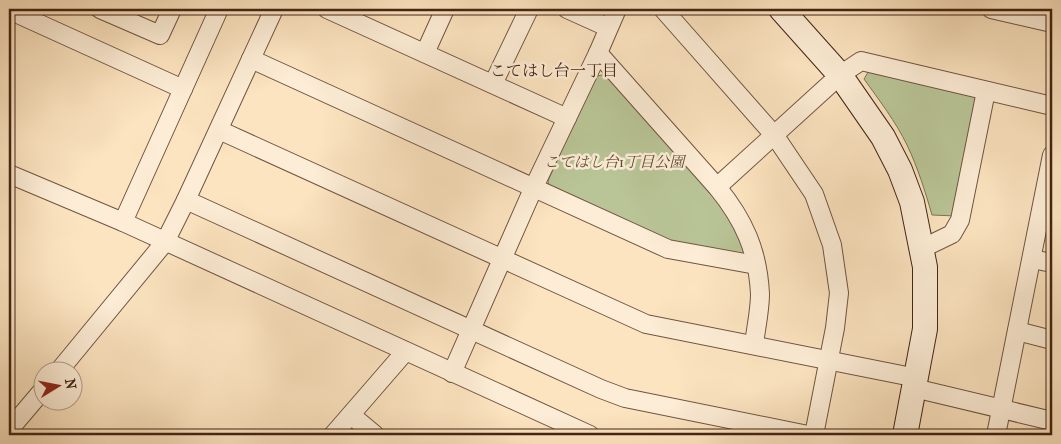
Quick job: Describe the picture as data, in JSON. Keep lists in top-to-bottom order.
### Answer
{
  "districts": ["こてはし台一丁目"],
  "parks": ["こてはし台1丁目公園"],
  "north": "right"
}
